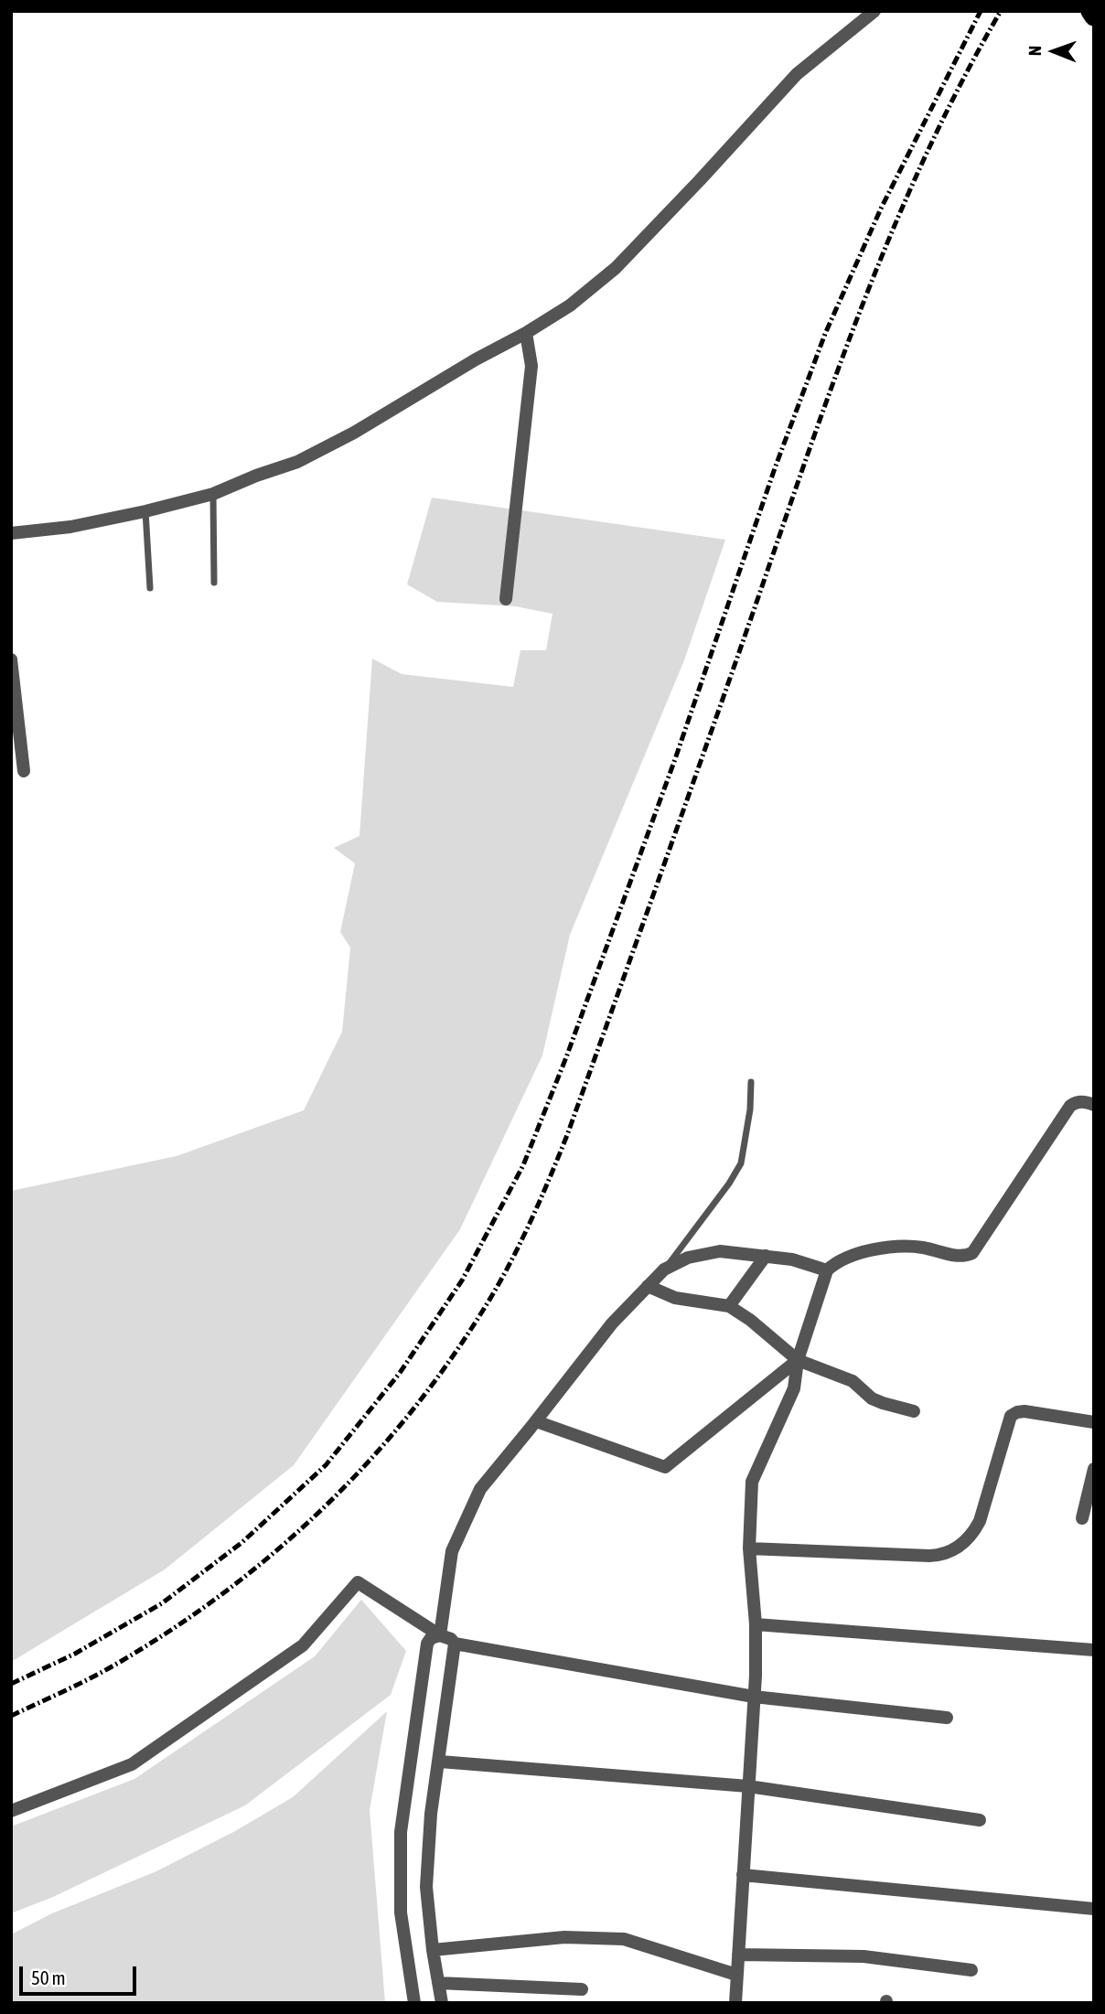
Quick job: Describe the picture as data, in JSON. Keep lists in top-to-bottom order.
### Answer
{
  "scale_bar": "50 m",
  "north": "left"
}
